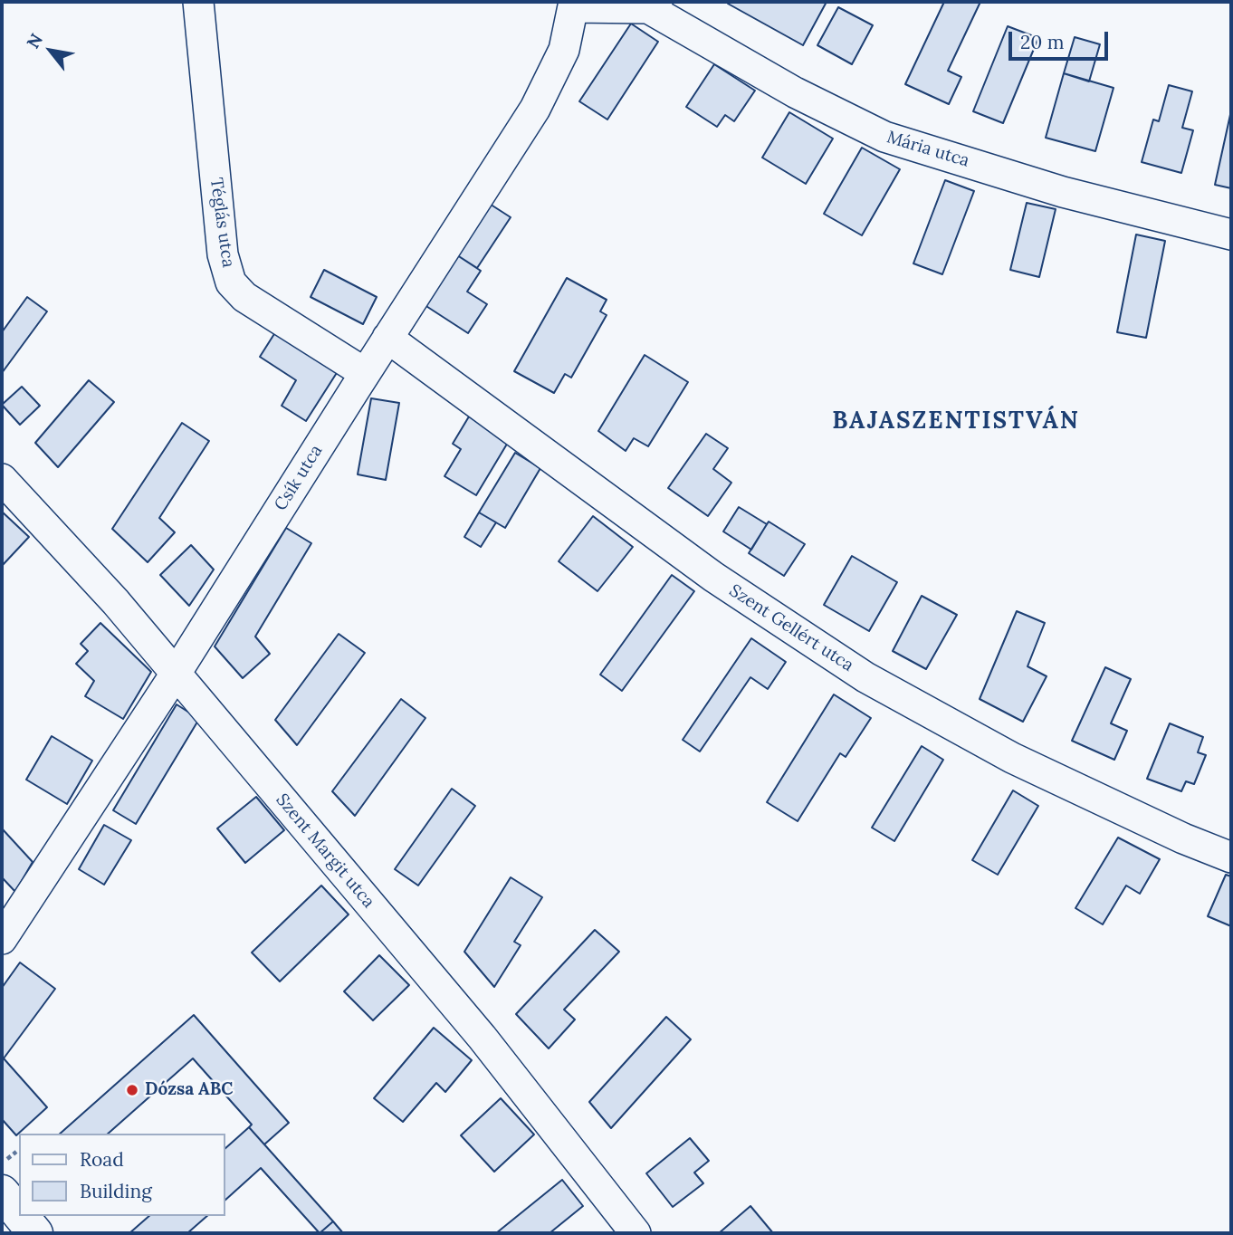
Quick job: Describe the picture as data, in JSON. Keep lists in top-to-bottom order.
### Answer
{
  "streets": {
    "street": [
      "Mária utca",
      "Téglás utca",
      "Csík utca",
      "Szent Gellért utca",
      "Szent Margit utca"
    ]
  },
  "crossings": [
    ["Mária utca", "Csík utca"],
    ["Téglás utca", "Csík utca"],
    ["Csík utca", "Szent Gellért utca"],
    ["Csík utca", "Szent Margit utca"]
  ],
  "districts": ["BAJASZENTISTVÁN"],
  "places": ["Dózsa ABC"],
  "legend": ["Road", "Building"],
  "scale_bar": "20 m",
  "north": "top left"
}
